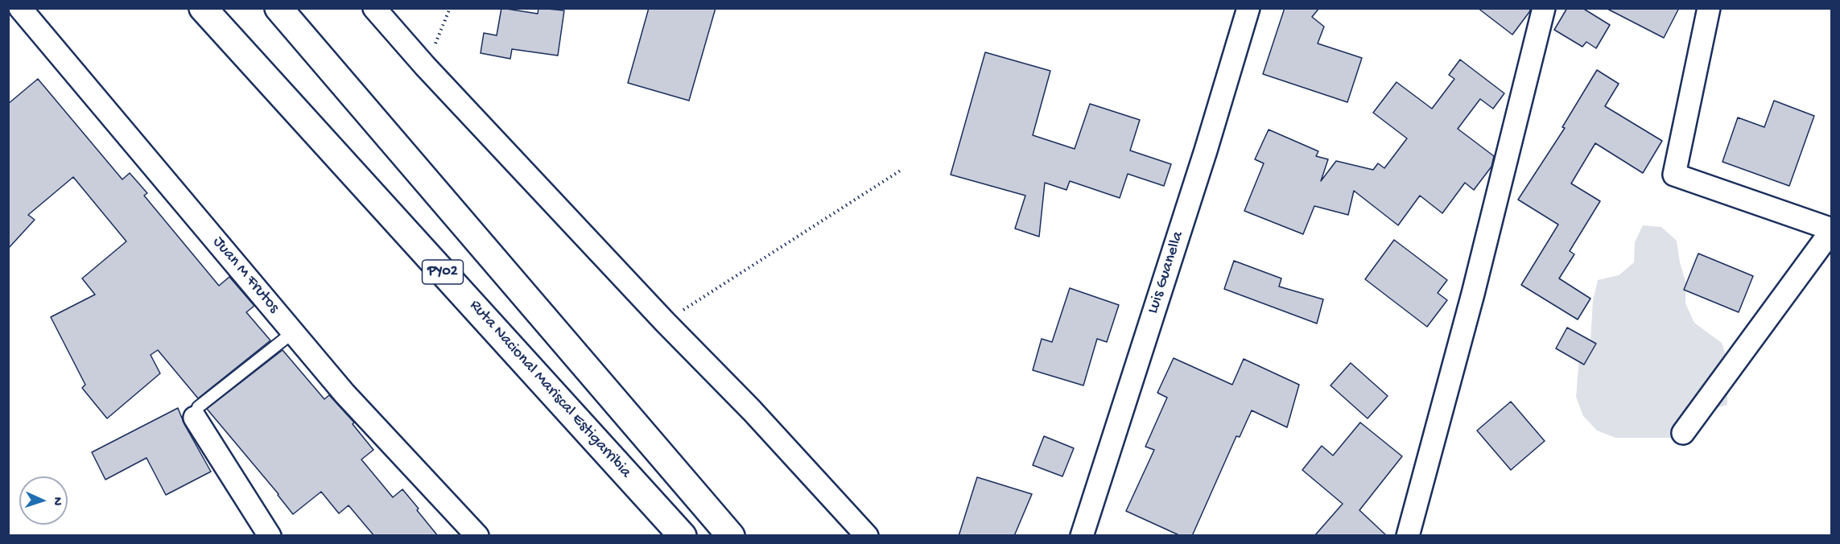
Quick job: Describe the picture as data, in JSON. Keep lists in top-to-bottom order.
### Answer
{
  "streets": {
    "highway": ["PY02", "Ruta Nacional Mariscal Estigarribia"],
    "street": ["Luis Guanella", "Juan M Frutos"]
  },
  "north": "right"
}
